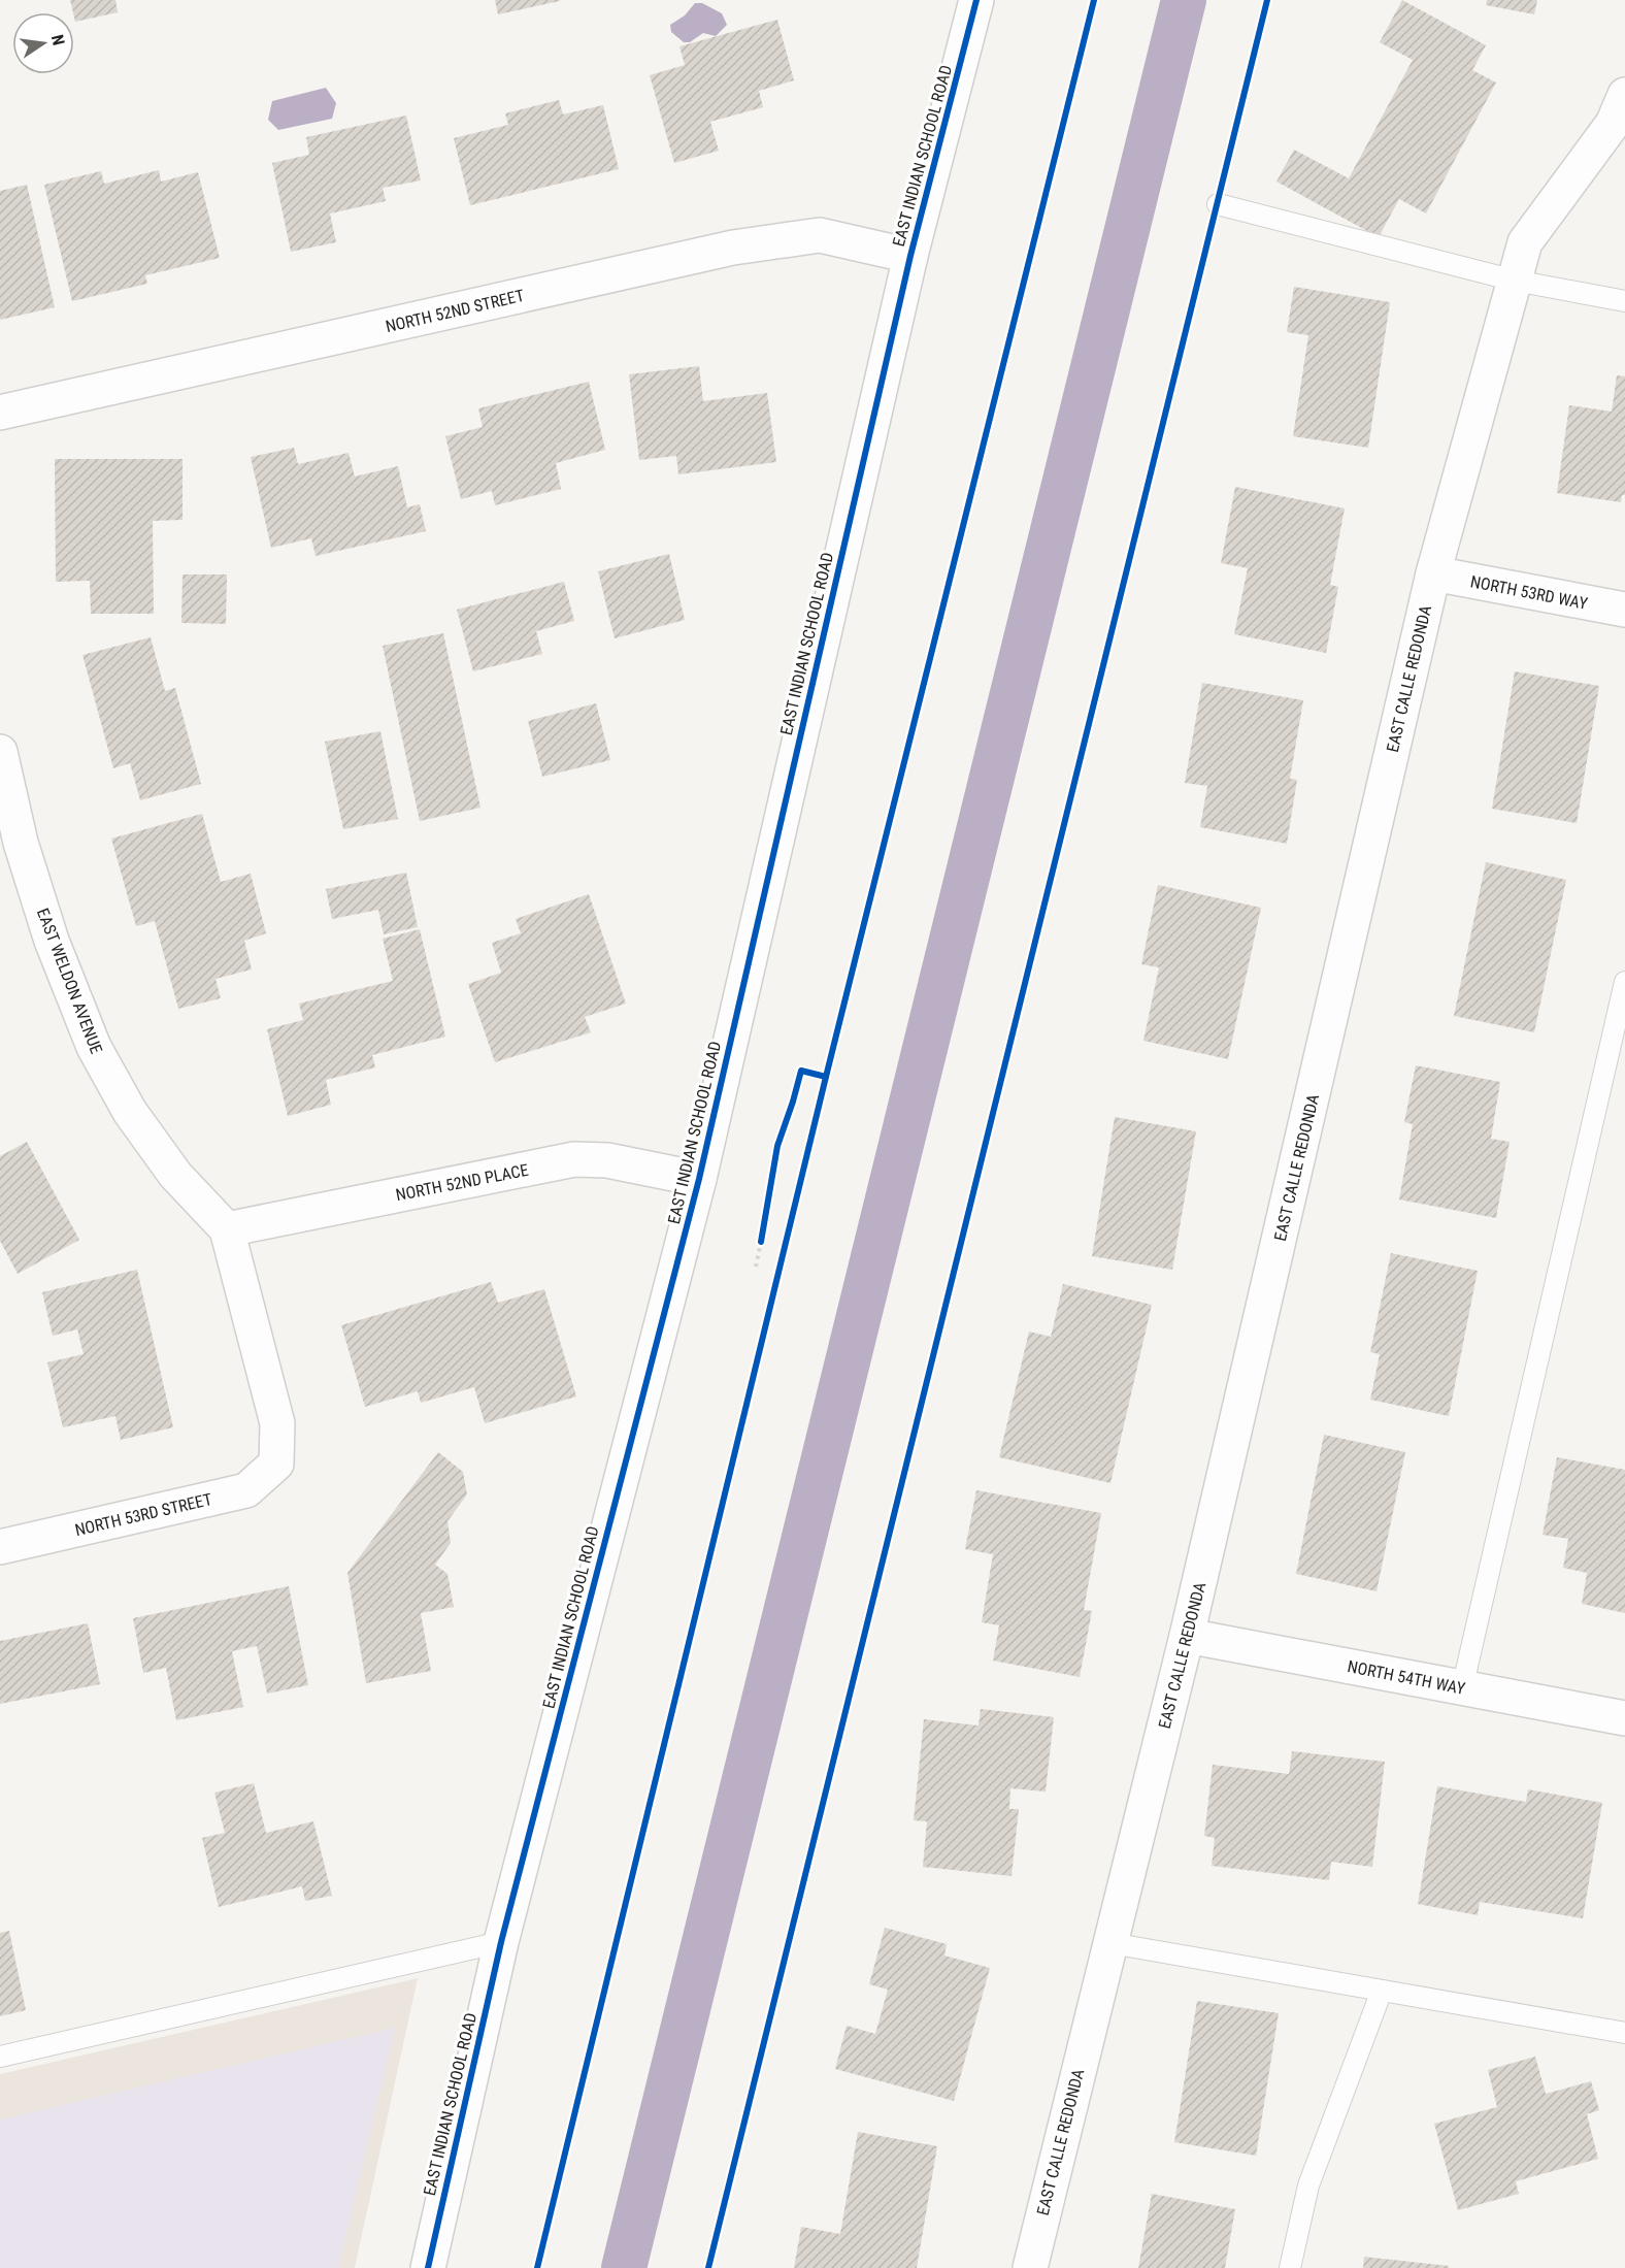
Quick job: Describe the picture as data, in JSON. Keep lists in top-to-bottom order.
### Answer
{
  "streets": {
    "street": [
      "EAST INDIAN SCHOOL ROAD",
      "NORTH 52ND STREET",
      "NORTH 53RD WAY",
      "EAST CALLE REDONDA",
      "EAST WELDON AVENUE",
      "NORTH 52ND PLACE",
      "NORTH 53RD STREET",
      "NORTH 54TH WAY"
    ]
  },
  "crossings": [
    ["EAST INDIAN SCHOOL ROAD", "NORTH 52ND STREET"],
    ["EAST INDIAN SCHOOL ROAD", "NORTH 52ND PLACE"],
    ["NORTH 53RD WAY", "EAST CALLE REDONDA"],
    ["EAST CALLE REDONDA", "NORTH 54TH WAY"],
    ["EAST WELDON AVENUE", "NORTH 52ND PLACE"],
    ["EAST WELDON AVENUE", "NORTH 53RD STREET"]
  ],
  "north": "right"
}
